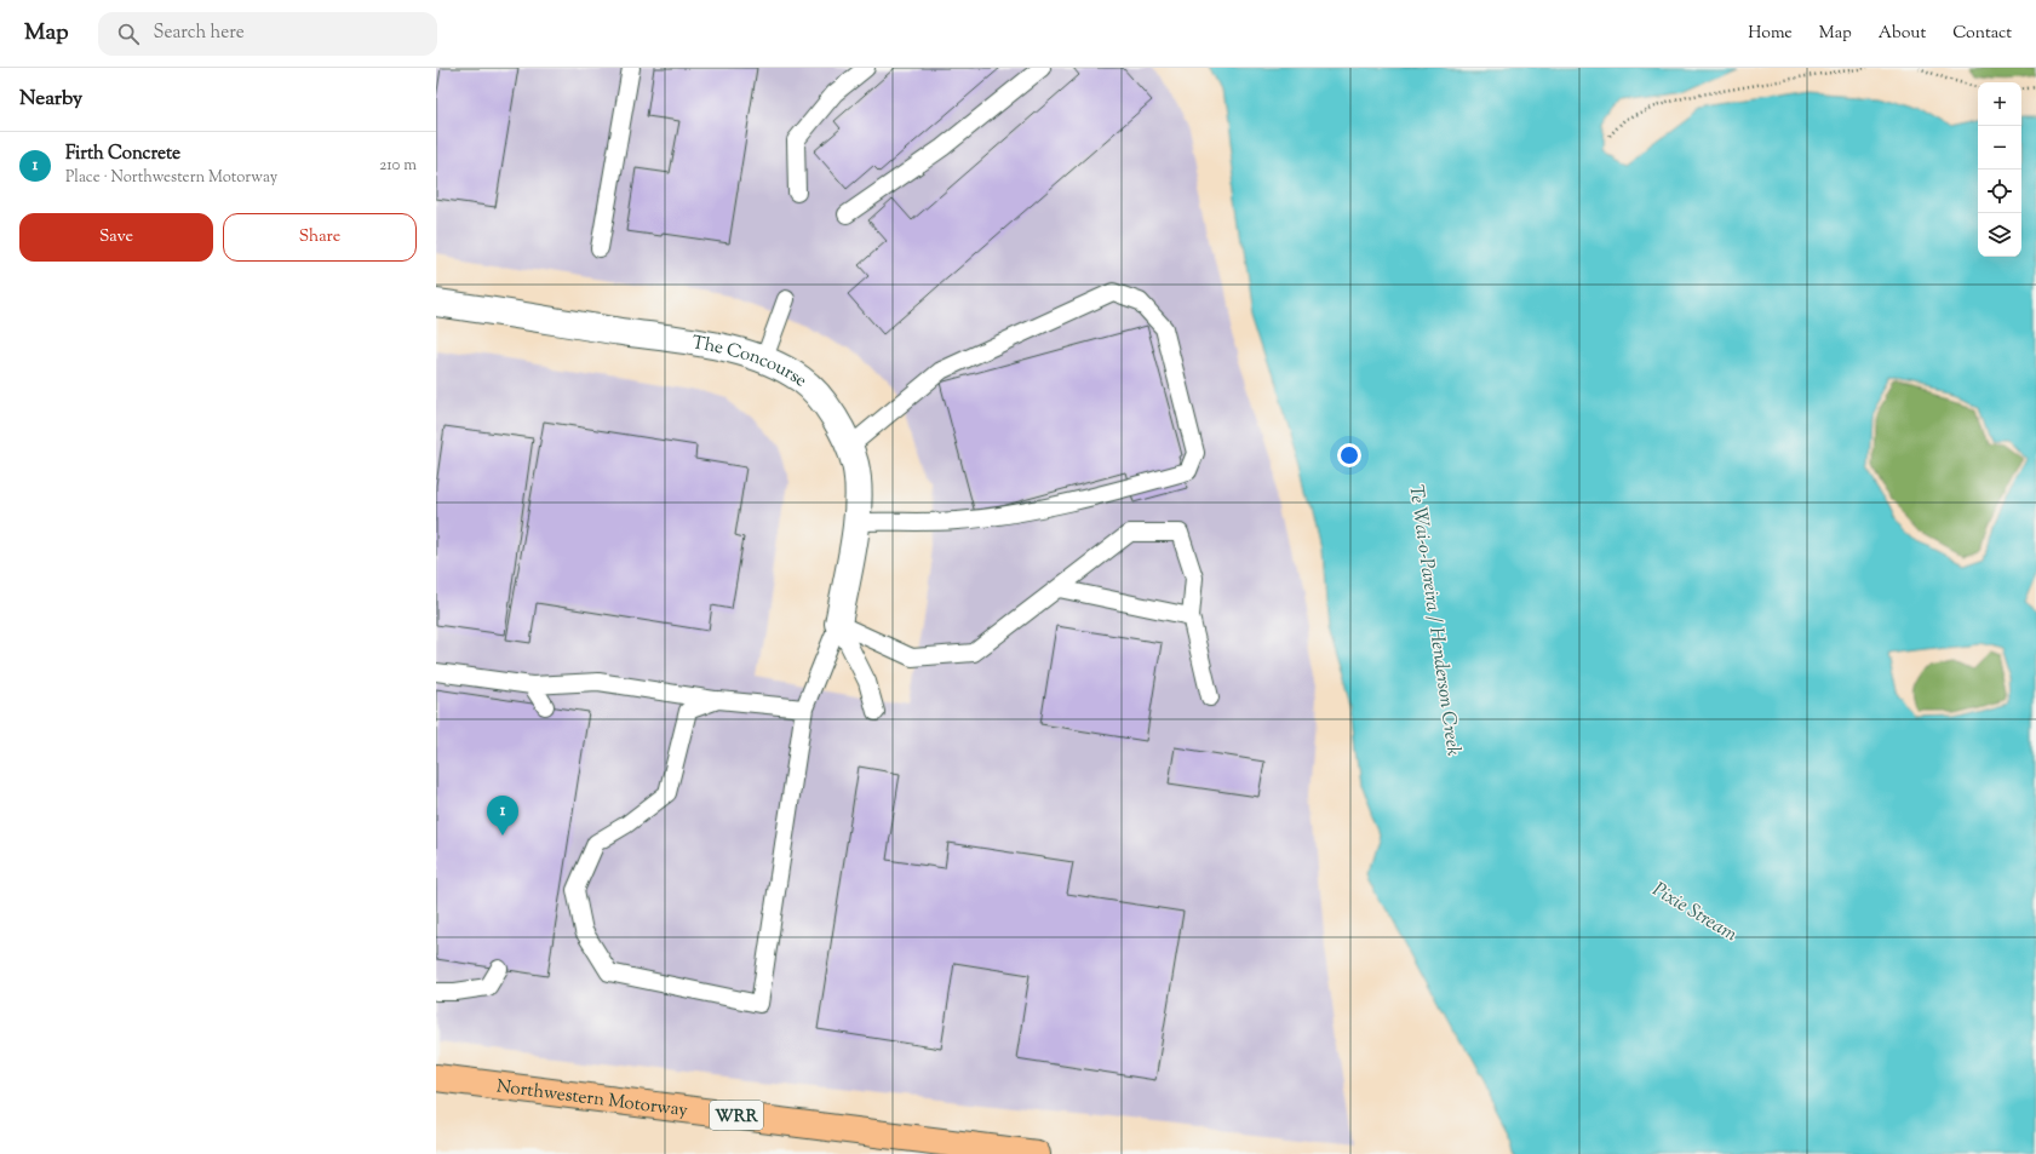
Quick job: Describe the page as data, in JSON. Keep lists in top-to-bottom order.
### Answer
{
  "streets": {
    "highway": ["Northwestern Motorway", "WRR"],
    "street": ["The Concourse"]
  },
  "water": ["Te Wai-o-Pareira / Henderson Creek", "Pixie Stream"],
  "page": {
    "header": "Map",
    "search": "Search here",
    "nav": [
      "Home",
      "Map",
      "About",
      "Contact"
    ],
    "heading": "Nearby",
    "map_buttons": ["+", "−"],
    "list": [
      {
        "mark": "1",
        "name": "Firth Concrete",
        "note": "Place · Northwestern Motorway",
        "value": "210 m"
      }
    ],
    "buttons": ["Save", "Share"],
    "pins": "1"
  }
}
